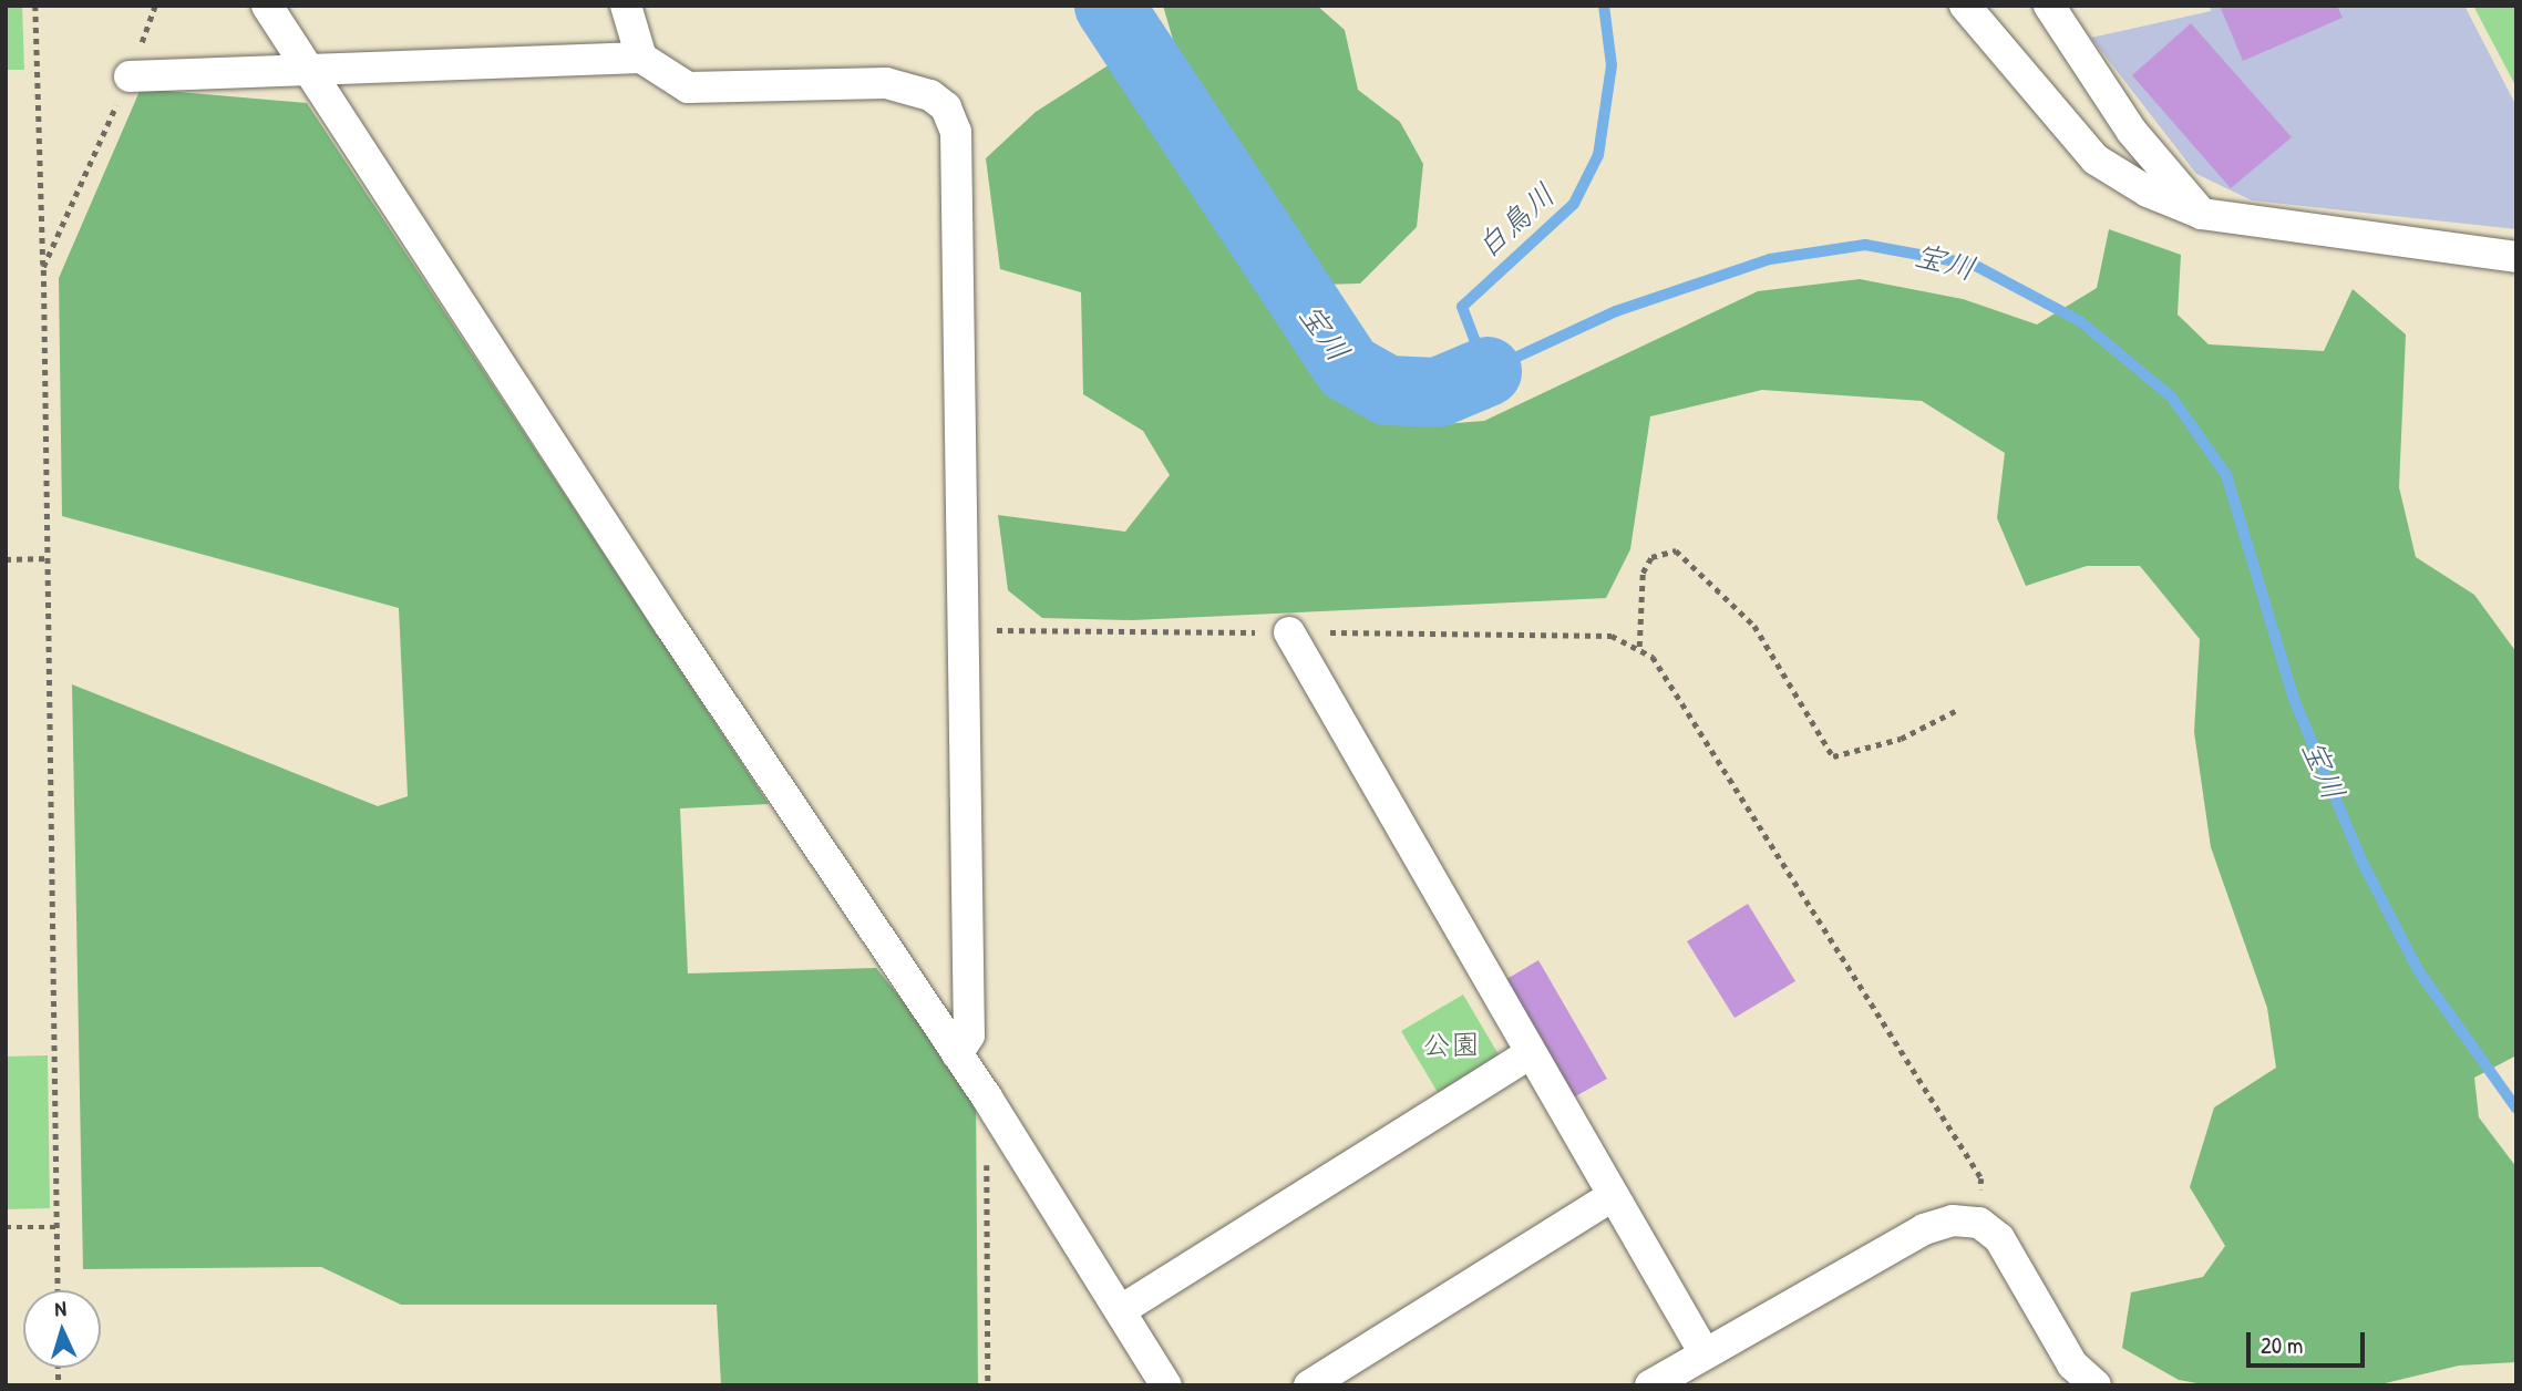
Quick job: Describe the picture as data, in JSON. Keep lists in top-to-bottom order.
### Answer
{
  "water": ["白鳥川", "宝川"],
  "parks": ["公園"],
  "scale_bar": "20 m",
  "north": "top"
}
